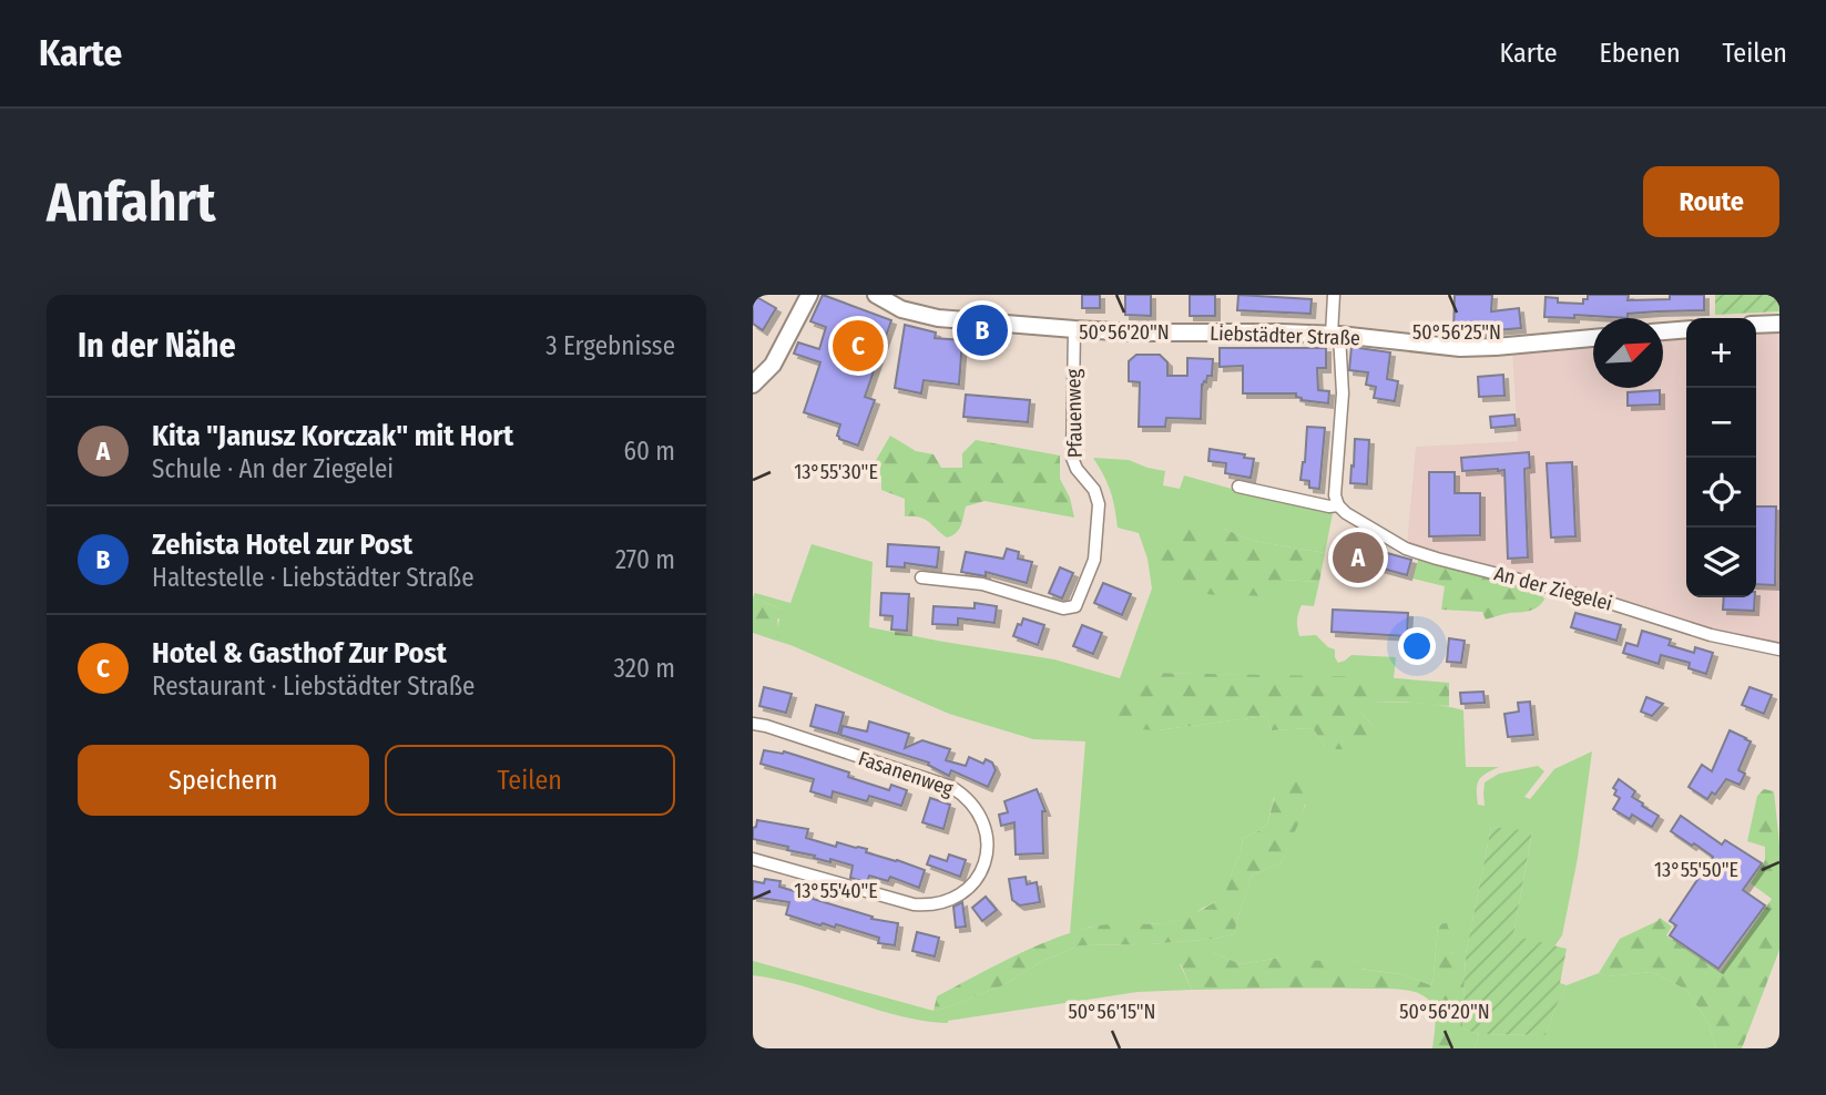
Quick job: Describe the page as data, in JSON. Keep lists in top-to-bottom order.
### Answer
{
  "streets": {
    "main road": ["Liebstädter Straße"],
    "street": ["Pfauenweg", "An der Ziegelei", "Fasanenweg"]
  },
  "crossings": [
    ["Liebstädter Straße", "Pfauenweg"]
  ],
  "north": "top right",
  "page": {
    "header": "Karte",
    "nav": ["Karte", "Ebenen", "Teilen"],
    "buttons": [
      "Route",
      ["Speichern", "Teilen"]
    ],
    "title": "Anfahrt",
    "heading": ["In der Nähe", "3 Ergebnisse"],
    "pins": ["B", "C", "A"],
    "map_buttons": ["+", "−"],
    "list": [
      {
        "mark": "A",
        "name": "Kita \"Janusz Korczak\" mit Hort",
        "note": "Schule · An der Ziegelei",
        "value": "60 m"
      },
      {
        "mark": "B",
        "name": "Zehista Hotel zur Post",
        "note": "Haltestelle · Liebstädter Straße",
        "value": "270 m"
      },
      {
        "mark": "C",
        "name": "Hotel & Gasthof Zur Post",
        "note": "Restaurant · Liebstädter Straße",
        "value": "320 m"
      }
    ]
  },
  "coordinates": [
    "50°56'20\"N",
    "50°56'25\"N",
    "13°55'30\"E",
    "13°55'50\"E",
    "13°55'40\"E",
    "50°56'15\"N"
  ]
}
